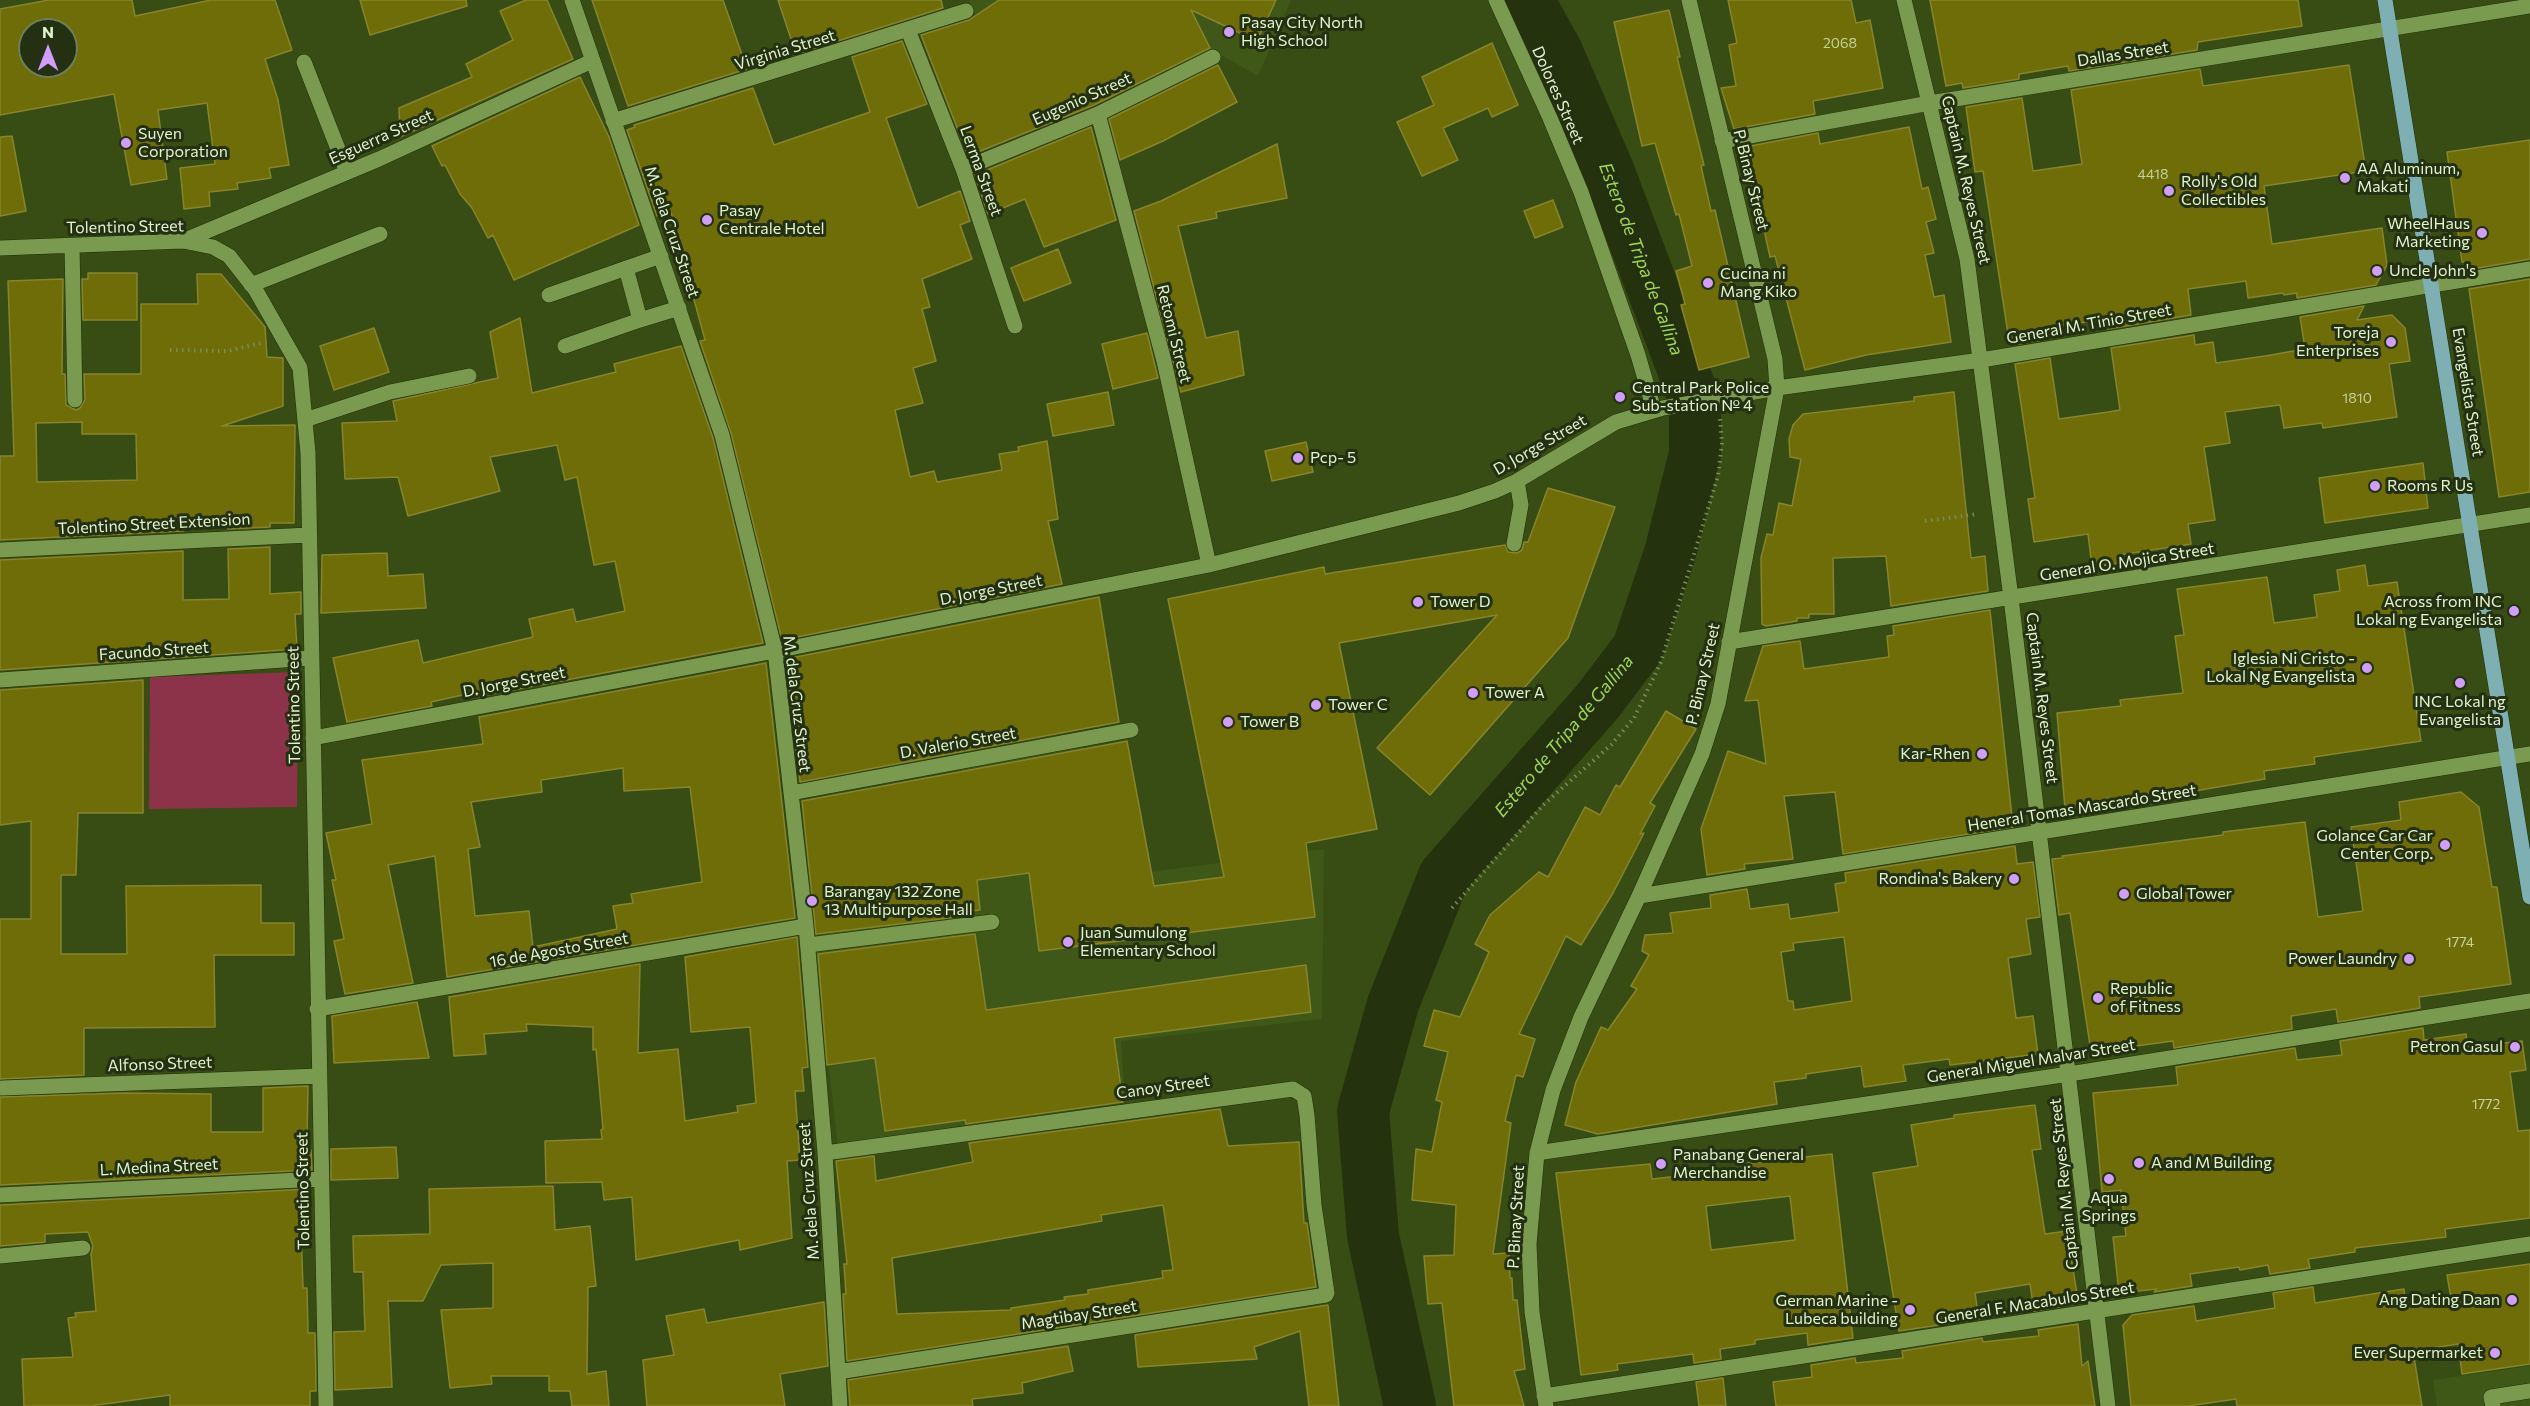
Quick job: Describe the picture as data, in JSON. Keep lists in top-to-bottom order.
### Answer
{
  "streets": {
    "main road": ["Evangelista Street"],
    "street": [
      "Virginia Street",
      "Dallas Street",
      "Dolores Street",
      "Eugenio Street",
      "Esguerra Street",
      "Lerma Street",
      "P. Binay Street",
      "Captain M. Reyes Street",
      "Tolentino Street",
      "M. dela Cruz Street",
      "General M. Tinio Street",
      "Retomi Street",
      "D. Jorge Street",
      "Tolentino Street Extension",
      "General O. Mojica Street",
      "Facundo Street",
      "D. Valerio Street",
      "Heneral Tomas Mascardo Street",
      "16 de Agosto Street",
      "General Miguel Malvar Street",
      "Alfonso Street",
      "Canoy Street",
      "L. Medina Street",
      "General F. Macabulos Street",
      "Magtibay Street"
    ]
  },
  "crossings": [
    ["Virginia Street", "Lerma Street"],
    ["Virginia Street", "M. dela Cruz Street"],
    ["Dallas Street", "P. Binay Street"],
    ["Dallas Street", "Captain M. Reyes Street"],
    ["Dallas Street", "Evangelista Street"],
    ["Dolores Street", "General M. Tinio Street"],
    ["Dolores Street", "D. Jorge Street"],
    ["Eugenio Street", "Lerma Street"],
    ["Eugenio Street", "Retomi Street"],
    ["Esguerra Street", "Tolentino Street"],
    ["Esguerra Street", "M. dela Cruz Street"],
    ["P. Binay Street", "General M. Tinio Street"],
    ["P. Binay Street", "General O. Mojica Street"],
    ["P. Binay Street", "Heneral Tomas Mascardo Street"],
    ["P. Binay Street", "General Miguel Malvar Street"],
    ["P. Binay Street", "General F. Macabulos Street"],
    ["Captain M. Reyes Street", "General M. Tinio Street"],
    ["Captain M. Reyes Street", "General O. Mojica Street"],
    ["Captain M. Reyes Street", "Heneral Tomas Mascardo Street"],
    ["Captain M. Reyes Street", "General Miguel Malvar Street"],
    ["Captain M. Reyes Street", "General F. Macabulos Street"],
    ["Tolentino Street", "D. Jorge Street"],
    ["Tolentino Street", "Tolentino Street Extension"],
    ["Tolentino Street", "Facundo Street"],
    ["Tolentino Street", "16 de Agosto Street"],
    ["Tolentino Street", "Alfonso Street"],
    ["Tolentino Street", "L. Medina Street"],
    ["M. dela Cruz Street", "D. Jorge Street"],
    ["M. dela Cruz Street", "D. Valerio Street"],
    ["M. dela Cruz Street", "16 de Agosto Street"],
    ["M. dela Cruz Street", "Canoy Street"],
    ["M. dela Cruz Street", "Magtibay Street"],
    ["General M. Tinio Street", "Evangelista Street"],
    ["General M. Tinio Street", "D. Jorge Street"],
    ["Retomi Street", "D. Jorge Street"],
    ["Evangelista Street", "General O. Mojica Street"],
    ["Evangelista Street", "Heneral Tomas Mascardo Street"],
    ["Canoy Street", "Magtibay Street"]
  ],
  "water": ["Estero de Tripa de Gallina"],
  "places": [
    "Pasay City North High School",
    "Suyen Corporation",
    "AA Aluminum, Makati",
    "Rolly's Old Collectibles",
    "Pasay Centrale Hotel",
    "WheelHaus Marketing",
    "Uncle John's",
    "Cucina ni Mang Kiko",
    "Toreja Enterprises",
    "Central Park Police Sub-station № 4",
    "Pcp- 5",
    "Rooms R Us",
    "Tower D",
    "Across from INC Lokal ng Evangelista",
    "Iglesia Ni Cristo - Lokal Ng Evangelista",
    "INC Lokal ng Evangelista",
    "Tower A",
    "Tower C",
    "Tower B",
    "Kar-Rhen",
    "Golance Car Car Center Corp.",
    "Rondina's Bakery",
    "Global Tower",
    "Barangay 132 Zone 13 Multipurpose Hall",
    "Juan Sumulong Elementary School",
    "Power Laundry",
    "Republic of Fitness",
    "Petron Gasul",
    "A and M Building",
    "Panabang General Merchandise",
    "Aqua Springs",
    "Ang Dating Daan",
    "German Marine - Lubeca building",
    "Ever Supermarket"
  ],
  "house_numbers": [
    "2068",
    "4418",
    "1810",
    "1774",
    "1772"
  ],
  "north": "top"
}
